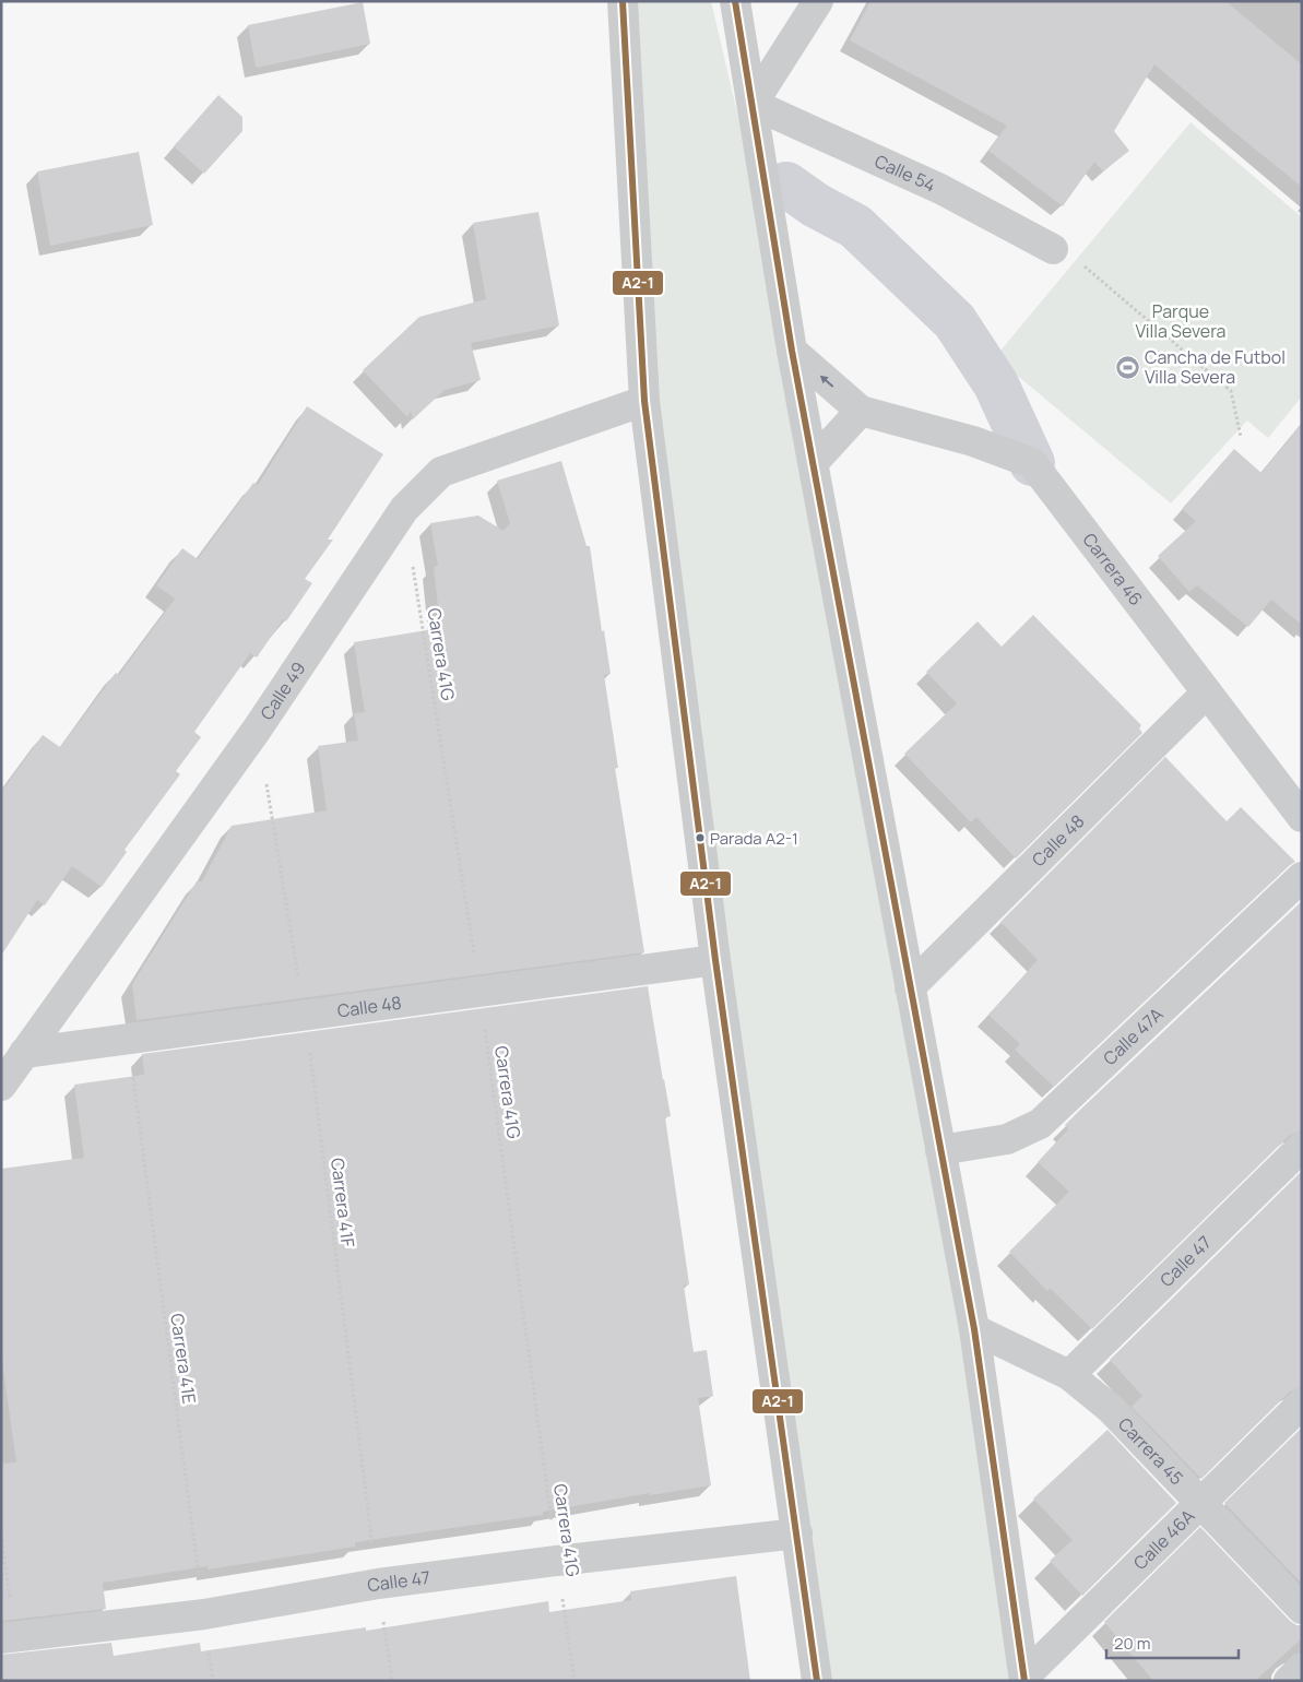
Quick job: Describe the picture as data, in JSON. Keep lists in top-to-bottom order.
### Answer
{
  "streets": {
    "street": [
      "Calle 54",
      "Carrera 46",
      "Calle 49",
      "Calle 48",
      "Calle 47A",
      "Calle 47",
      "Carrera 45",
      "Calle 46A"
    ],
    "path": ["Carrera 41G", "Carrera 41F", "Carrera 41E"]
  },
  "crossings": [
    ["Carrera 46", "Calle 48"],
    ["Carrera 41G", "Calle 49"],
    ["Carrera 41G", "Calle 48"],
    ["Carrera 41G", "Calle 47"],
    ["Calle 49", "Calle 48"],
    ["Calle 49", "Carrera 41F"],
    ["Calle 48", "Carrera 41F"],
    ["Calle 48", "Carrera 41E"],
    ["Carrera 41F", "Calle 47"],
    ["Calle 47", "Carrera 41E"],
    ["Calle 47", "Carrera 45"],
    ["Carrera 45", "Calle 46A"]
  ],
  "parks": ["Parque Villa Severa"],
  "places": {
    "sports": ["Cancha de Futbol Villa Severa"],
    "other": ["Parada A2-1"]
  },
  "lines": ["transit line A2-1"],
  "scale_bar": "20 m"
}
